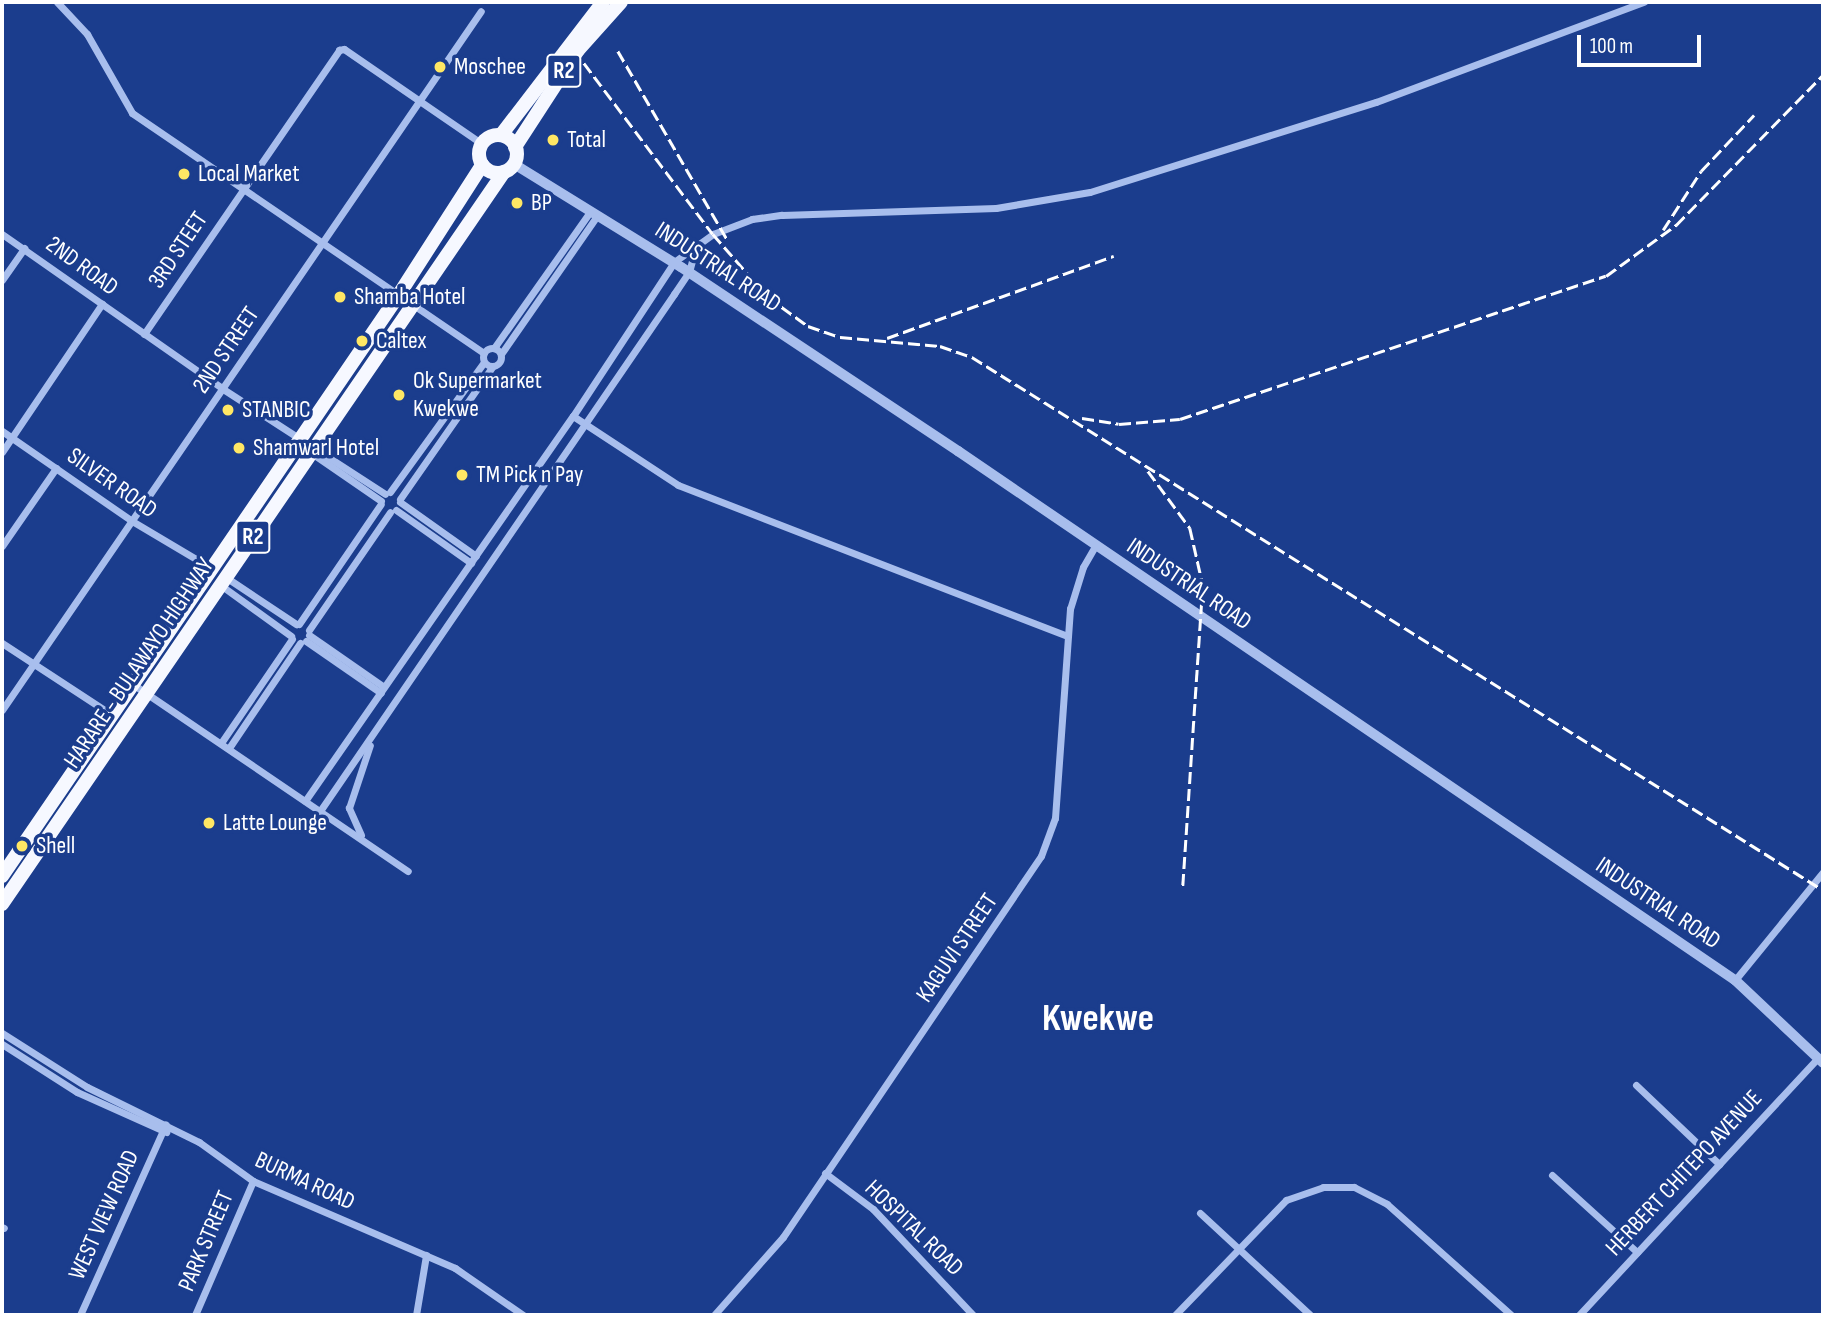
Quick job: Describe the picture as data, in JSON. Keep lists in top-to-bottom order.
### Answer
{
  "streets": {
    "highway": ["R2", "HARARE - BULAWAYO HIGHWAY"],
    "street": [
      "3RD STEET",
      "2ND ROAD",
      "INDUSTRIAL ROAD",
      "2ND STREET",
      "SILVER ROAD",
      "KAGUVI STREET",
      "HERBERT CHITEPO AVENUE",
      "BURMA ROAD",
      "WEST VIEW ROAD",
      "HOSPITAL ROAD",
      "PARK STREET"
    ]
  },
  "crossings": [
    ["R2", "INDUSTRIAL ROAD"],
    ["R2", "HARARE - BULAWAYO HIGHWAY"],
    ["3RD STEET", "2ND ROAD"],
    ["3RD STEET", "2ND STREET"],
    ["2ND ROAD", "2ND STREET"],
    ["2ND ROAD", "HARARE - BULAWAYO HIGHWAY"],
    ["INDUSTRIAL ROAD", "HARARE - BULAWAYO HIGHWAY"],
    ["INDUSTRIAL ROAD", "KAGUVI STREET"],
    ["INDUSTRIAL ROAD", "HERBERT CHITEPO AVENUE"],
    ["2ND STREET", "SILVER ROAD"],
    ["SILVER ROAD", "HARARE - BULAWAYO HIGHWAY"],
    ["KAGUVI STREET", "HOSPITAL ROAD"],
    ["BURMA ROAD", "WEST VIEW ROAD"],
    ["BURMA ROAD", "PARK STREET"]
  ],
  "districts": ["Kwekwe"],
  "places": [
    "Moschee",
    "Total",
    "Local Market",
    "BP",
    "Shamba Hotel",
    "Caltex",
    "Ok Supermarket Kwekwe",
    "STANBIC",
    "Shamwarl Hotel",
    "TM Pick n Pay",
    "Latte Lounge",
    "Shell"
  ],
  "scale_bar": "100 m"
}
